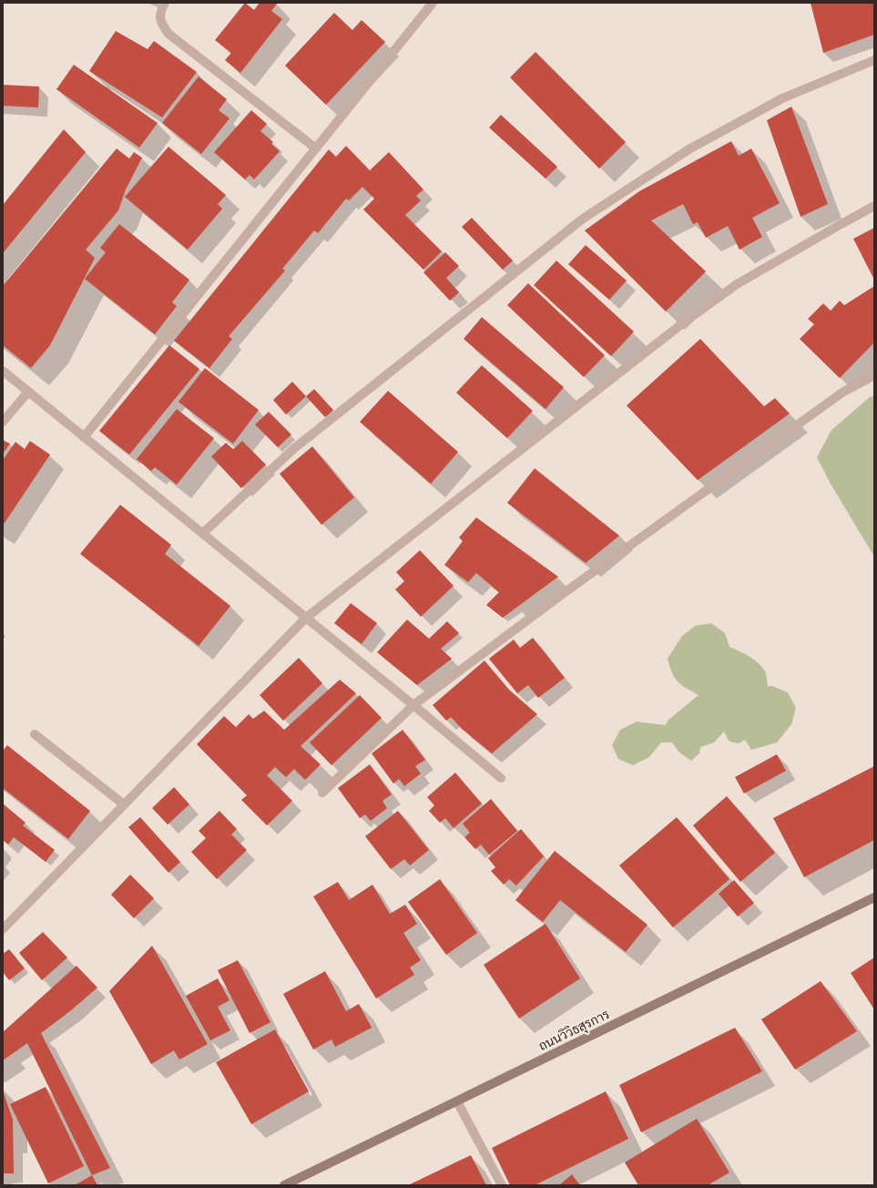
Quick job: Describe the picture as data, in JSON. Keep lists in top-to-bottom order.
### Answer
{
  "streets": {
    "main road": ["ถนนวิวิธสุรการ"]
  }
}
